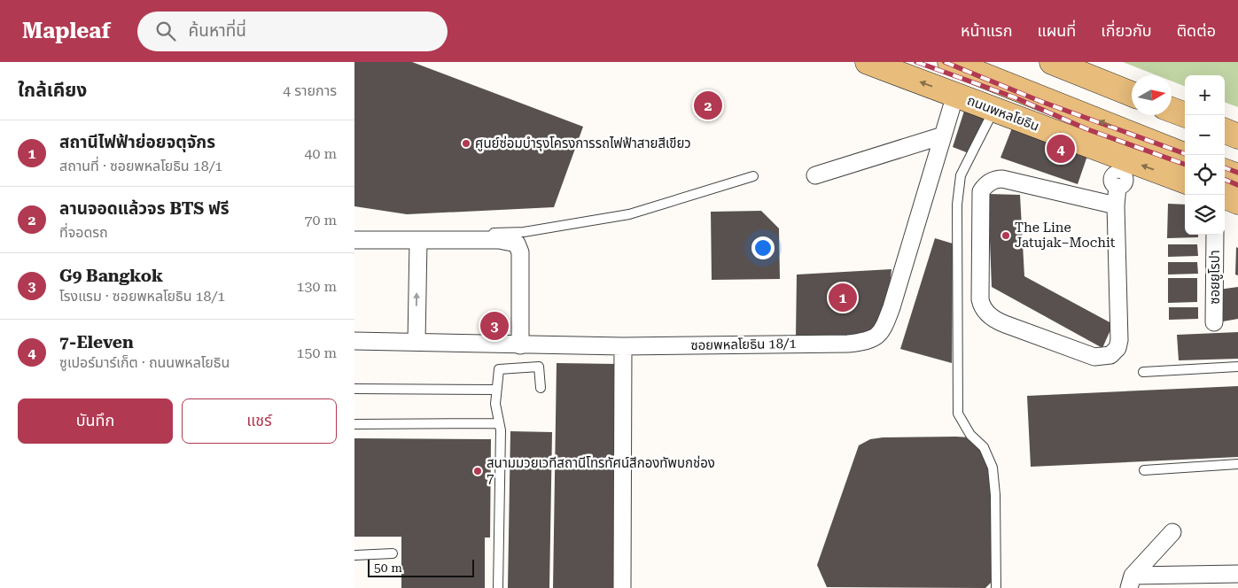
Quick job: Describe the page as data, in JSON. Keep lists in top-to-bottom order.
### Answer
{
  "streets": {
    "main road": ["ถนนพหลโยธิน"],
    "street": ["ซอยยูโรปา", "ซอยพหลโยธิน 18/1"]
  },
  "crossings": [
    ["ถนนพหลโยธิน", "ซอยพหลโยธิน 18/1"]
  ],
  "places": ["ศูนย์ซ่อมบำรุงโครงการรถไฟฟ้าสายสีเขียว", "The Line Jatujak–Mochit", "สนามมวยเวทีสถานีโทรทัศน์สีกองทัพบกช่อง 7"],
  "scale_bar": "50 m",
  "north": "right",
  "page": {
    "header": "Mapleaf",
    "search": "ค้นหาที่นี่",
    "nav": [
      "หน้าแรก",
      "แผนที่",
      "เกี่ยวกับ",
      "ติดต่อ"
    ],
    "heading": ["ใกล้เคียง", "4 รายการ"],
    "map_buttons": ["+", "−"],
    "pins": [
      "2",
      "4",
      "1",
      "3"
    ],
    "list": [
      {
        "mark": "1",
        "name": "สถานีไฟฟ้าย่อยจตุจักร",
        "note": "สถานที่ · ซอยพหลโยธิน 18/1",
        "value": "40 m"
      },
      {
        "mark": "2",
        "name": "ลานจอดแล้วจร BTS ฟรี",
        "note": "ที่จอดรถ",
        "value": "70 m"
      },
      {
        "mark": "3",
        "name": "G9 Bangkok",
        "note": "โรงแรม · ซอยพหลโยธิน 18/1",
        "value": "130 m"
      },
      {
        "mark": "4",
        "name": "7-Eleven",
        "note": "ซูเปอร์มาร์เก็ต · ถนนพหลโยธิน",
        "value": "150 m"
      }
    ],
    "buttons": ["บันทึก", "แชร์"],
    "scale": "50 m"
  }
}
